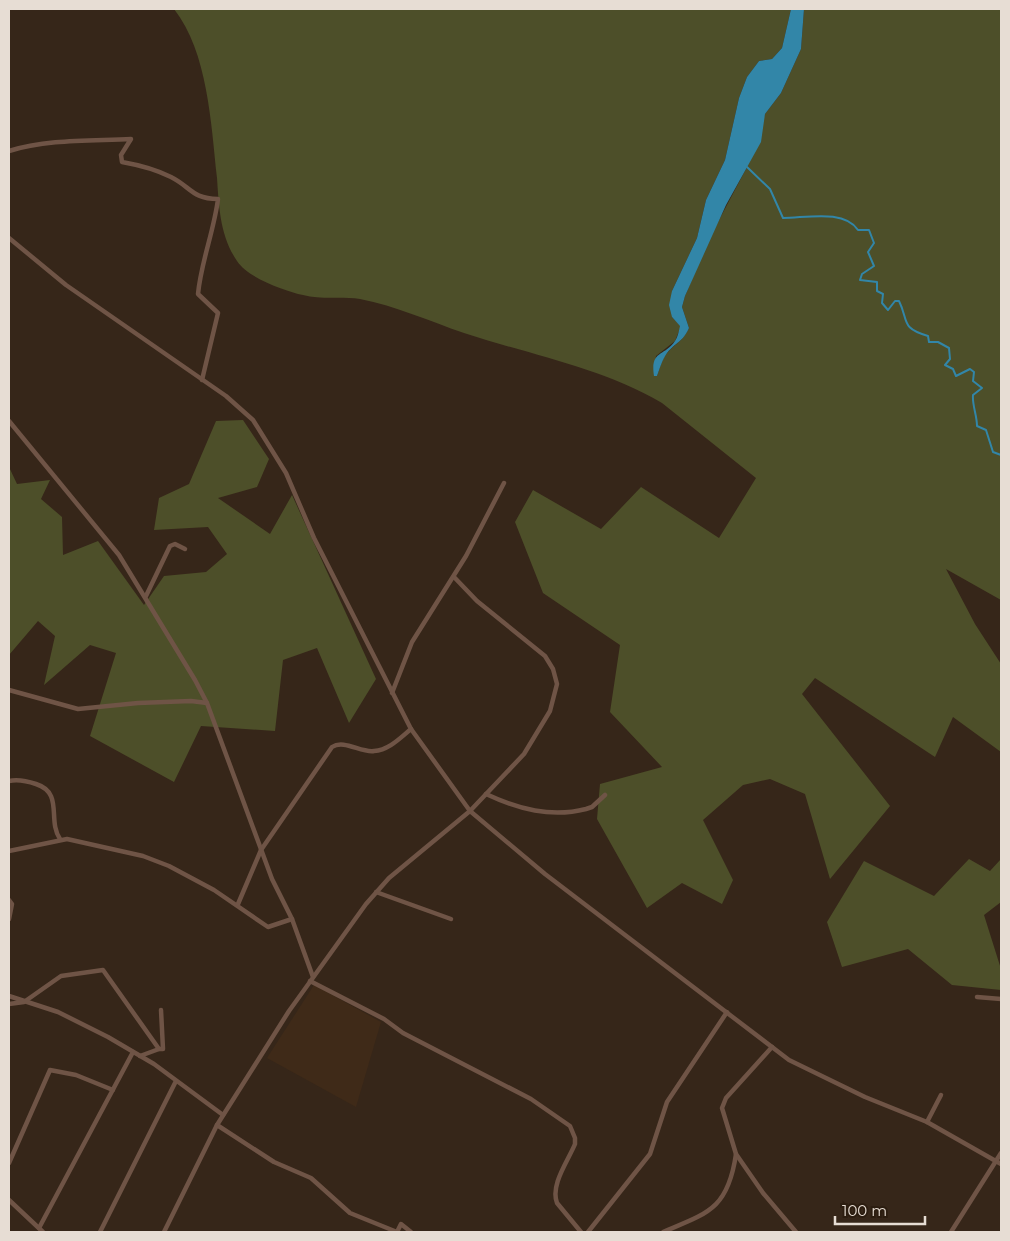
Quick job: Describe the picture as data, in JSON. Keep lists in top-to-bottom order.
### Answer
{
  "scale_bar": "100 m"
}
